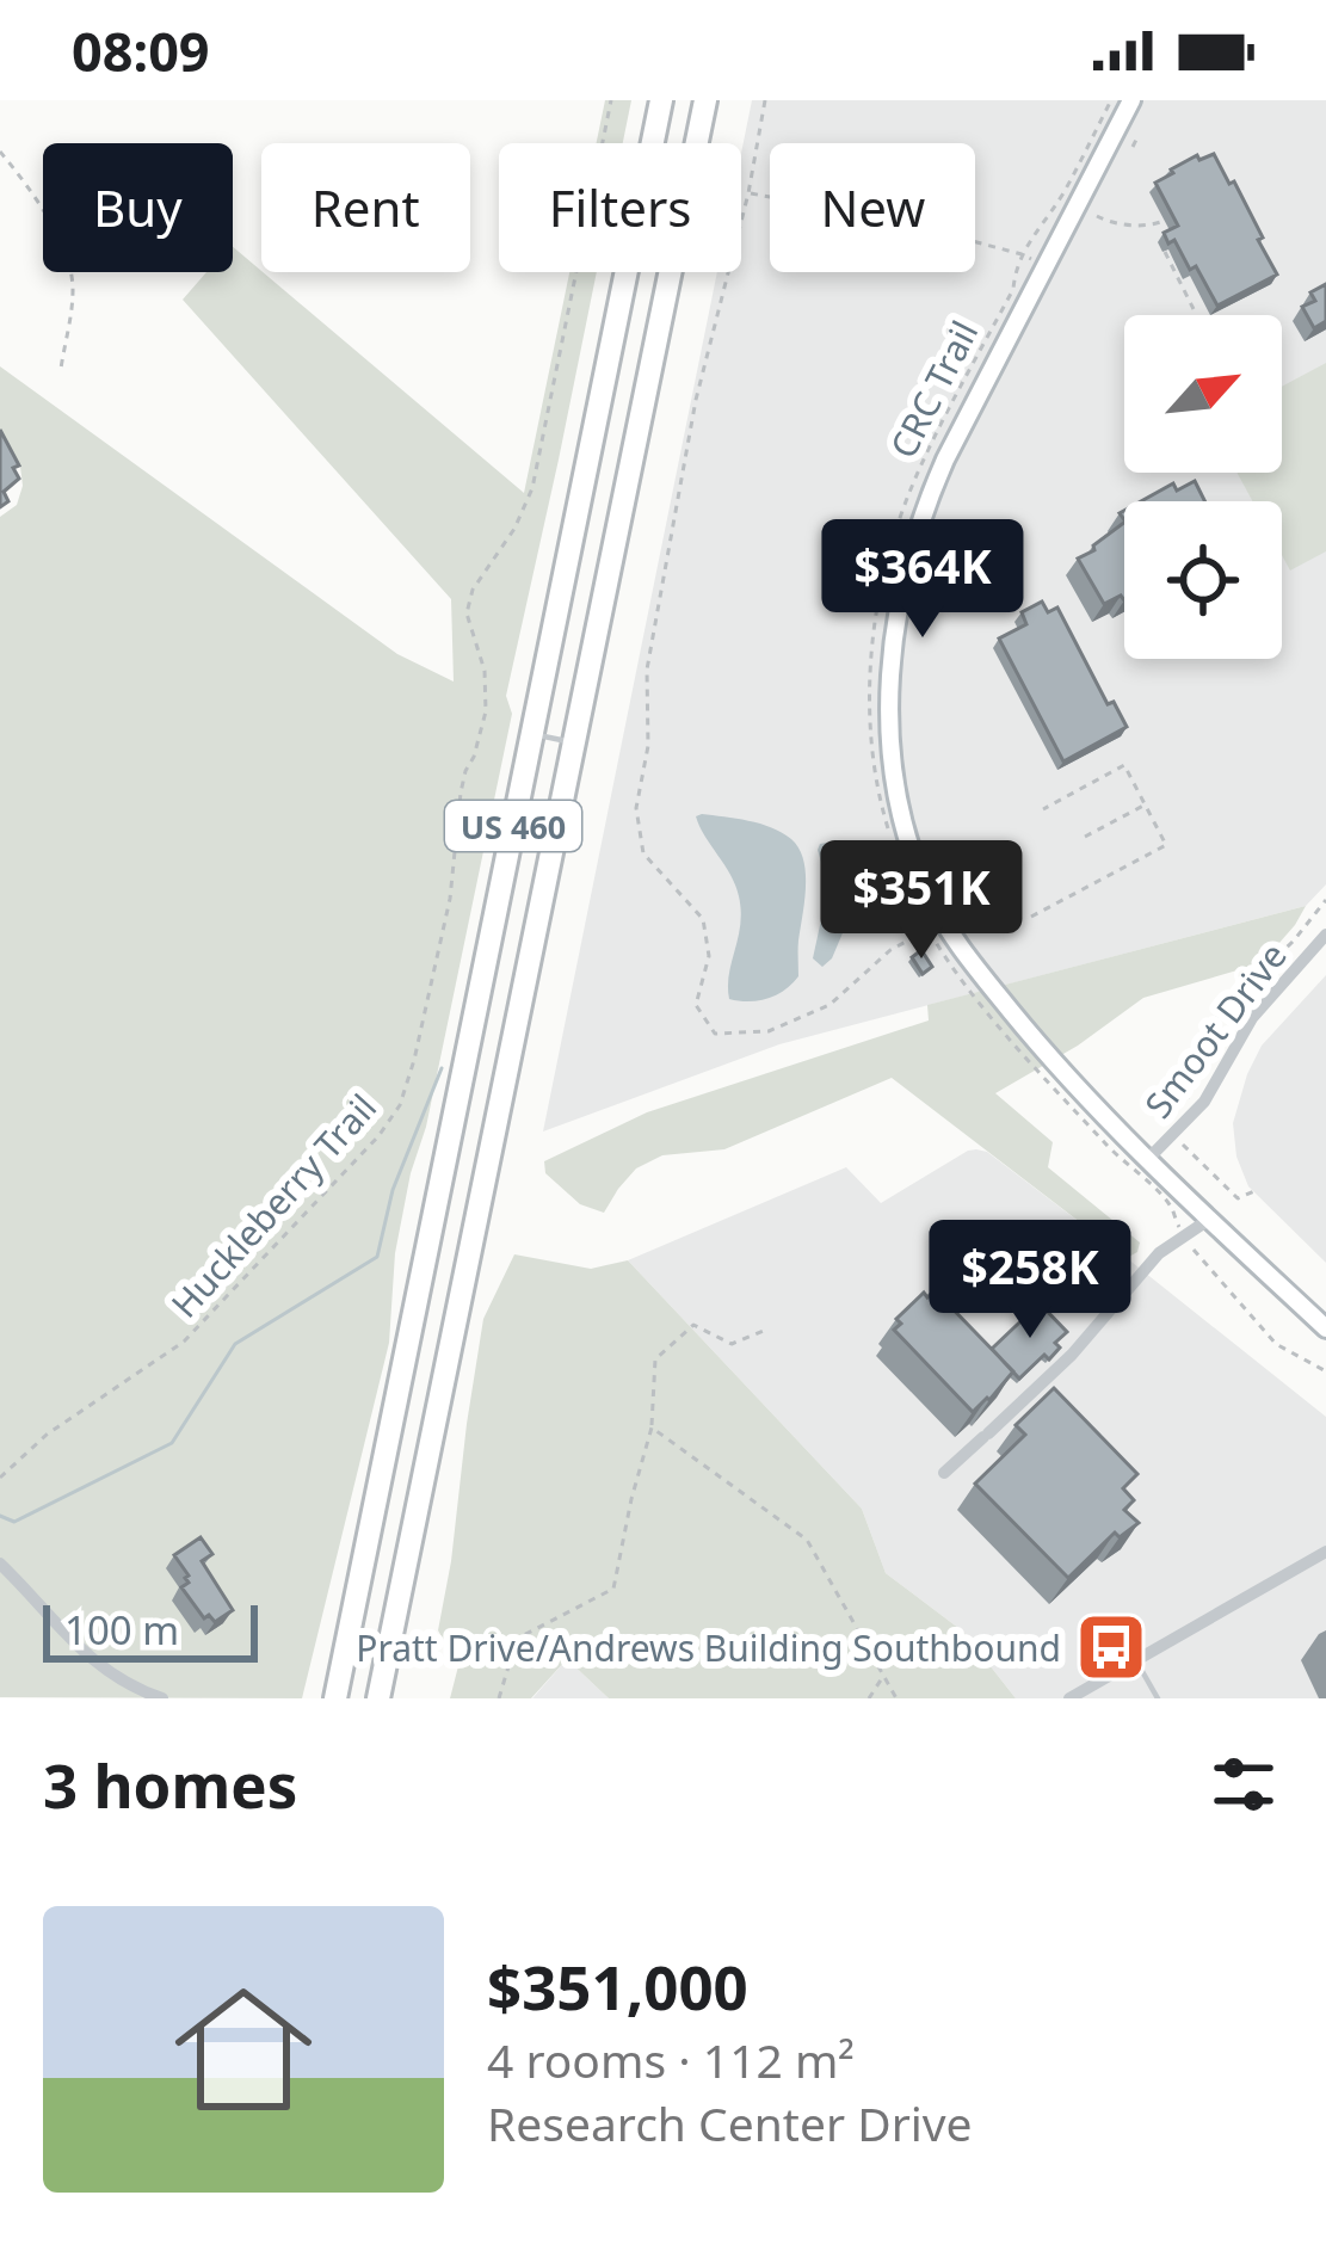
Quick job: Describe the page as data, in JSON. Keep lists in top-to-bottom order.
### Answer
{
  "streets": {
    "highway": ["US 460"],
    "street": ["Smoot Drive"],
    "path": ["CRC Trail", "Huckleberry Trail"]
  },
  "places": {
    "bus stop": ["Pratt Drive/Andrews Building Southbound"]
  },
  "scale_bar": "100 m",
  "north": "top right",
  "page": {
    "status": "08:09",
    "chip": [
      "Buy",
      "Rent",
      "Filters",
      "New"
    ],
    "price": ["$364K", "$351K", "$258K"],
    "scale": "100 m",
    "heading": "3 homes",
    "list": [
      {
        "name": "$351,000",
        "note": "4 rooms · 112 m² · Research Center Drive"
      }
    ]
  }
}
